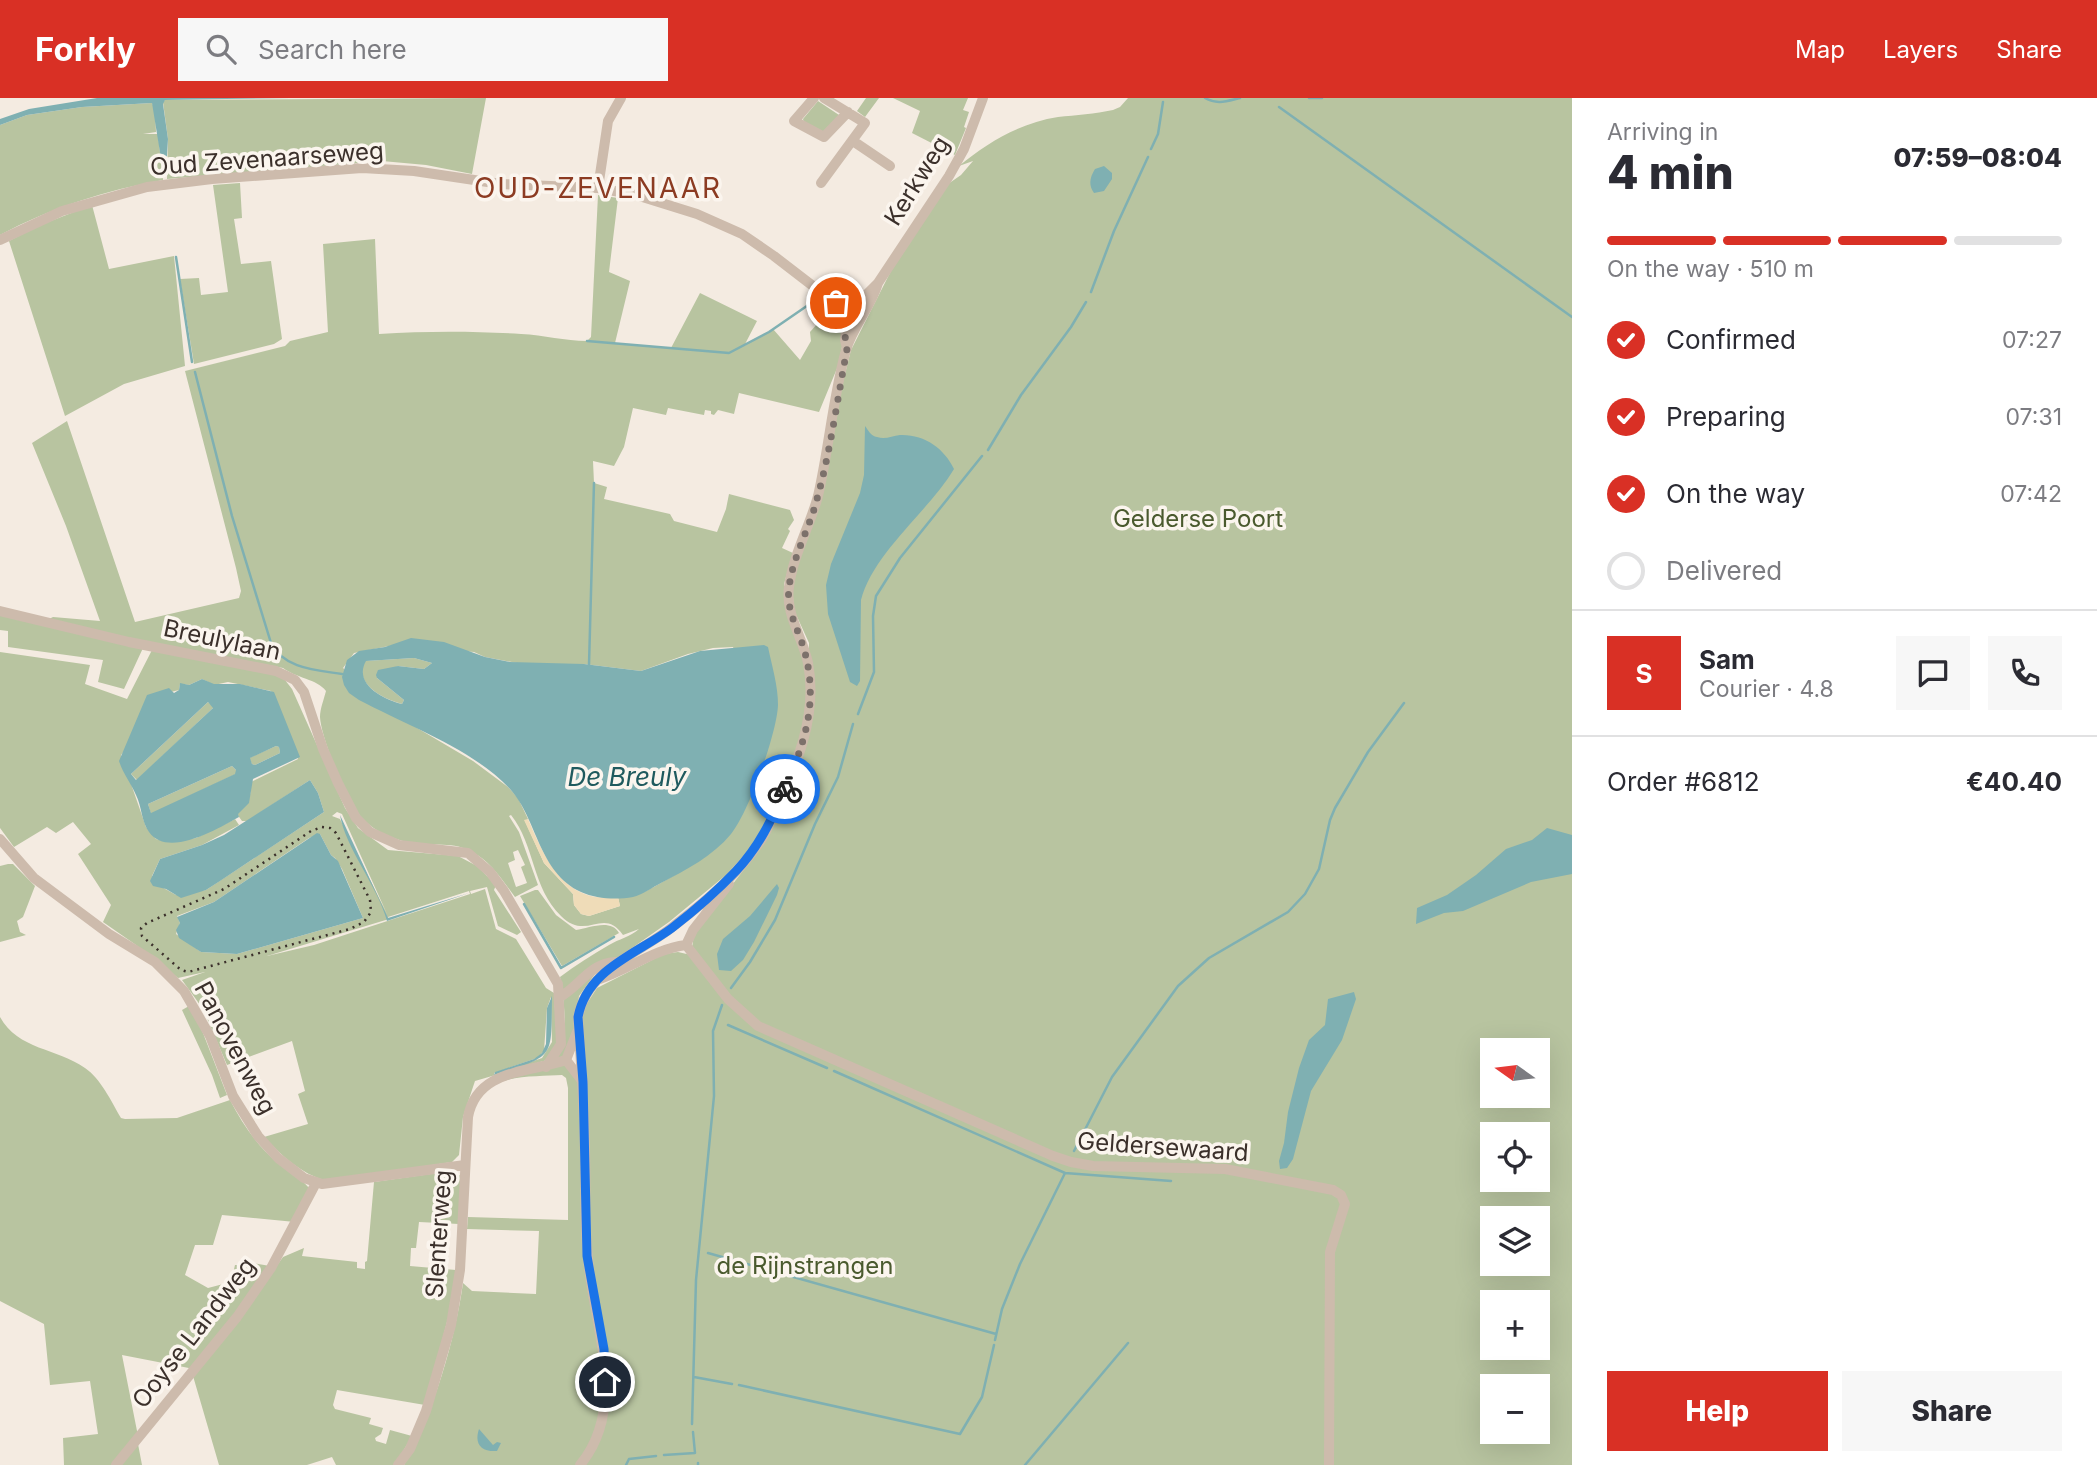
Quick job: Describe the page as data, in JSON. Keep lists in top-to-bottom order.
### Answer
{
  "streets": {
    "street": [
      "Oud Zevenaarseweg",
      "Kerkweg",
      "Breulylaan",
      "Panovenweg",
      "Geldersewaard",
      "Slenterweg",
      "Ooyse Landweg"
    ]
  },
  "crossings": [
    ["Breulylaan", "Slenterweg"],
    ["Panovenweg", "Ooyse Landweg"]
  ],
  "districts": ["OUD-ZEVENAAR"],
  "water": ["De Breuly"],
  "parks": ["Gelderse Poort", "de Rijnstrangen"],
  "north": "left",
  "page": {
    "header": "Forkly",
    "search": "Search here",
    "nav": ["Map", "Layers", "Share"],
    "heading": ["4 min", "Arriving in", "07:59–08:04"],
    "panel": [
      "Sam",
      "Courier · 4.8",
      "Order #6812",
      "€40.40"
    ],
    "bar": "On the way · 510 m",
    "list": [
      ["Confirmed", "07:27"],
      ["Preparing", "07:31"],
      ["On the way", "07:42"],
      "Delivered"
    ],
    "round": "S",
    "map_buttons": ["+", "−"],
    "buttons": ["Help", "Share"]
  }
}
